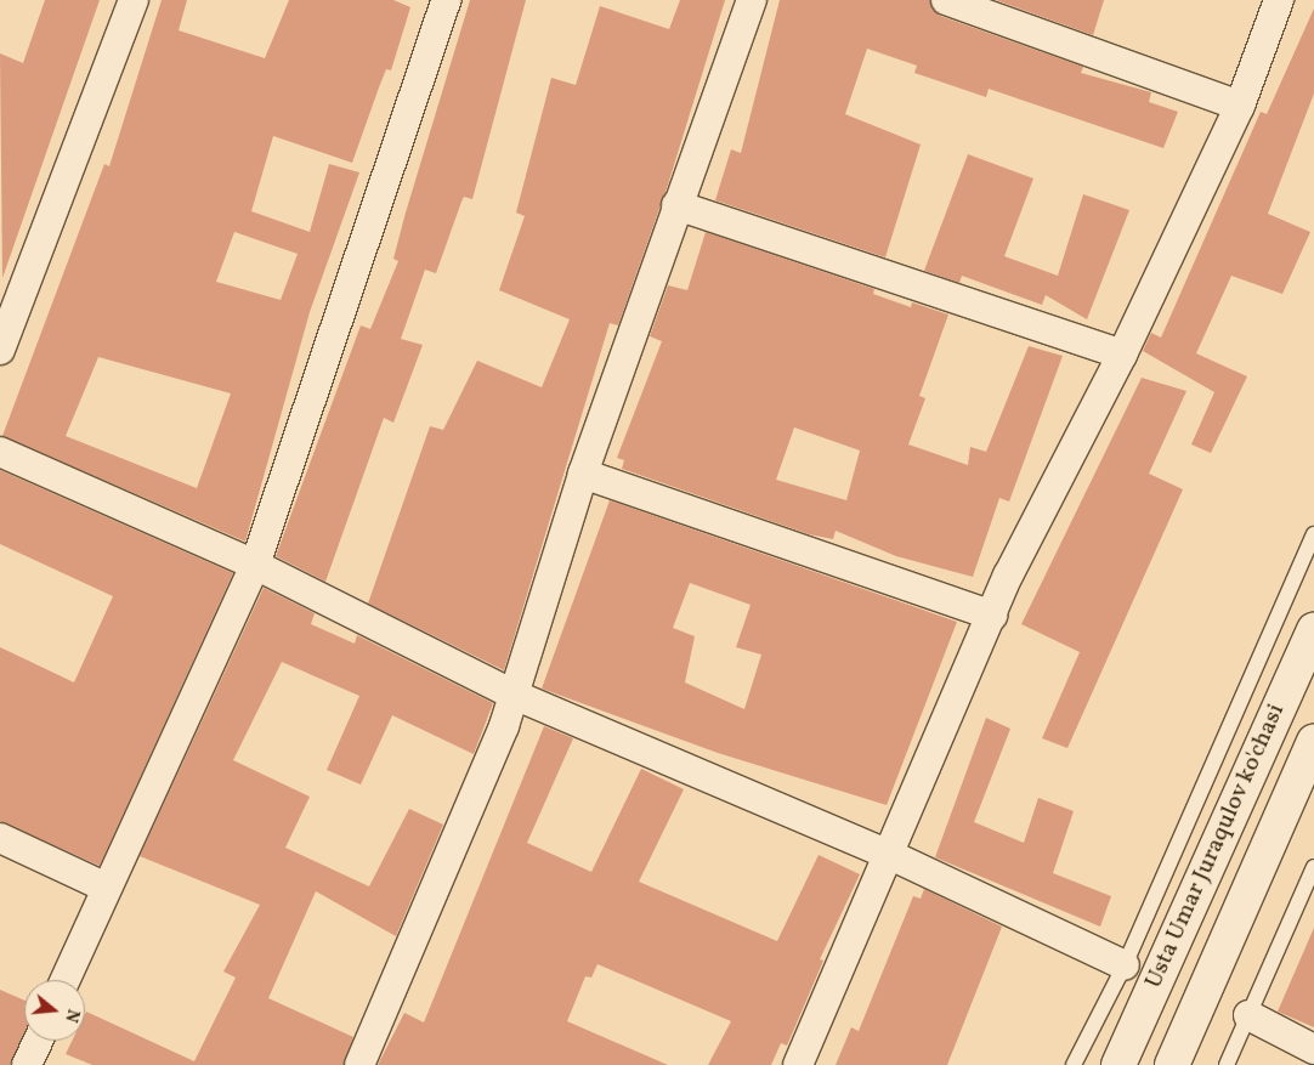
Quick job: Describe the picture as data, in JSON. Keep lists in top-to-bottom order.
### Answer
{
  "streets": {
    "main road": ["Usta Umar Juraqulov ko'chasi"]
  },
  "north": "right"
}
